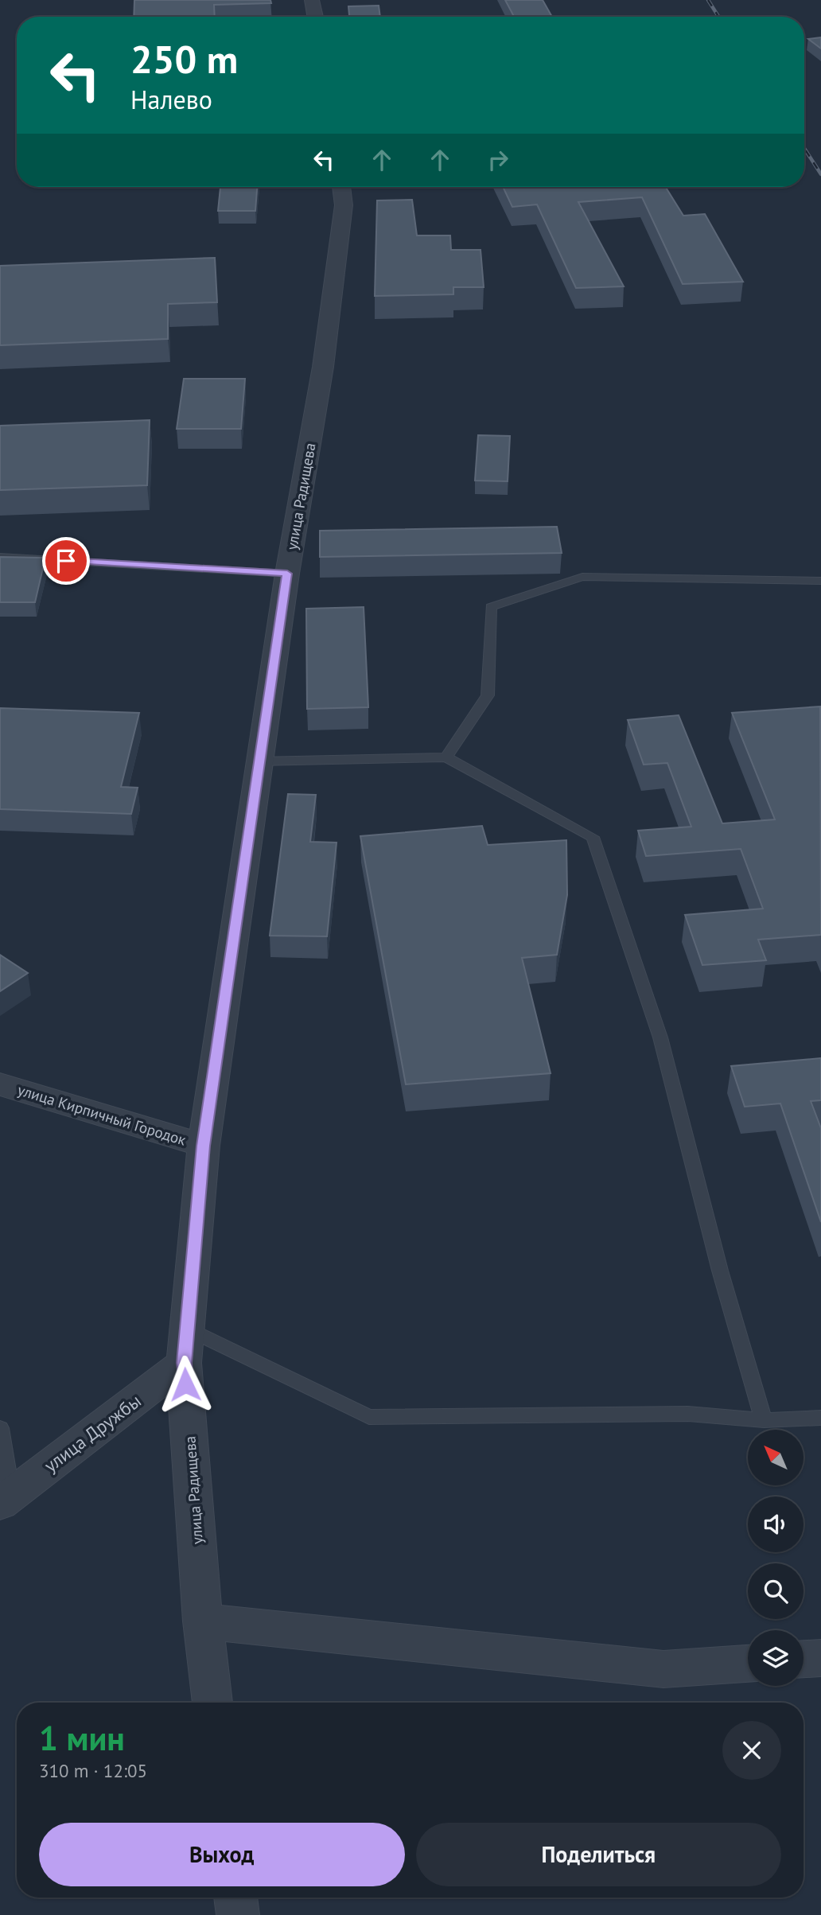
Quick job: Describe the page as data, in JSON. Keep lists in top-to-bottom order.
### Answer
{
  "streets": {
    "street": ["улица Радищева", "улица Кирпичный Городок", "улица Дружбы"]
  },
  "crossings": [
    ["улица Радищева", "улица Кирпичный Городок"],
    ["улица Радищева", "улица Дружбы"]
  ],
  "north": "top left",
  "page": {
    "turn": ["250 m", "Налево"],
    "heading": ["1 мин", "310 m · 12:05"],
    "buttons": ["Выход", "Поделиться"]
  }
}
